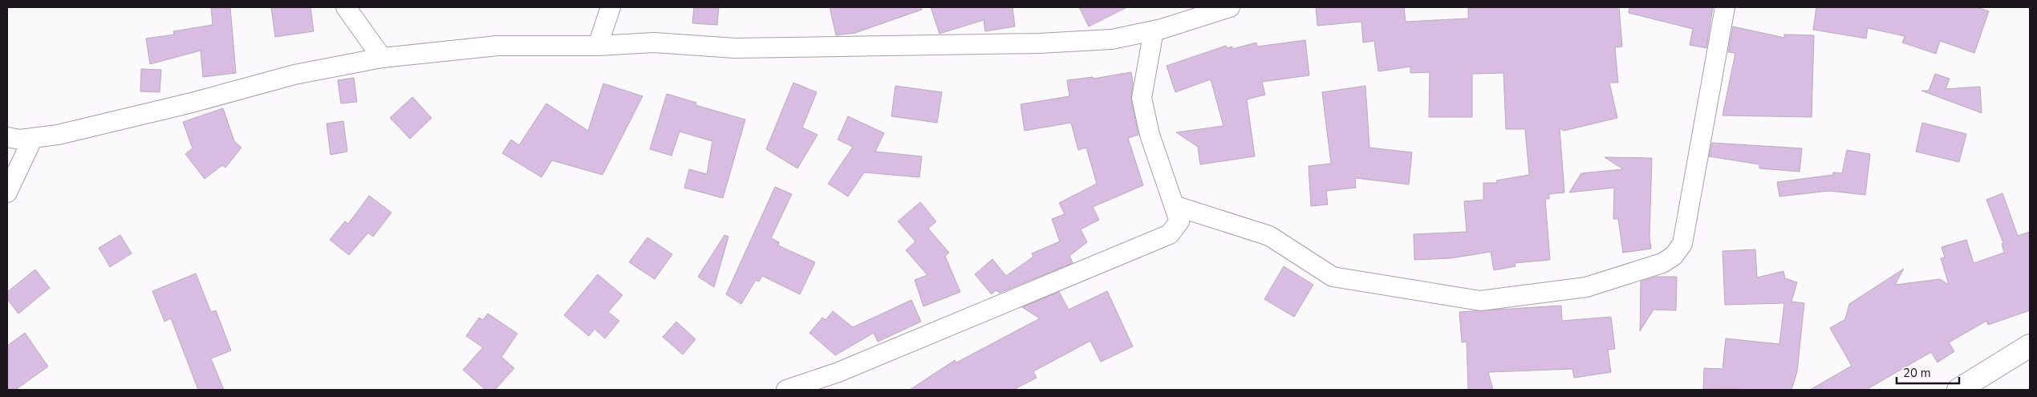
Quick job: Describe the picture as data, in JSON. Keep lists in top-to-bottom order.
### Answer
{
  "scale_bar": "20 m"
}
